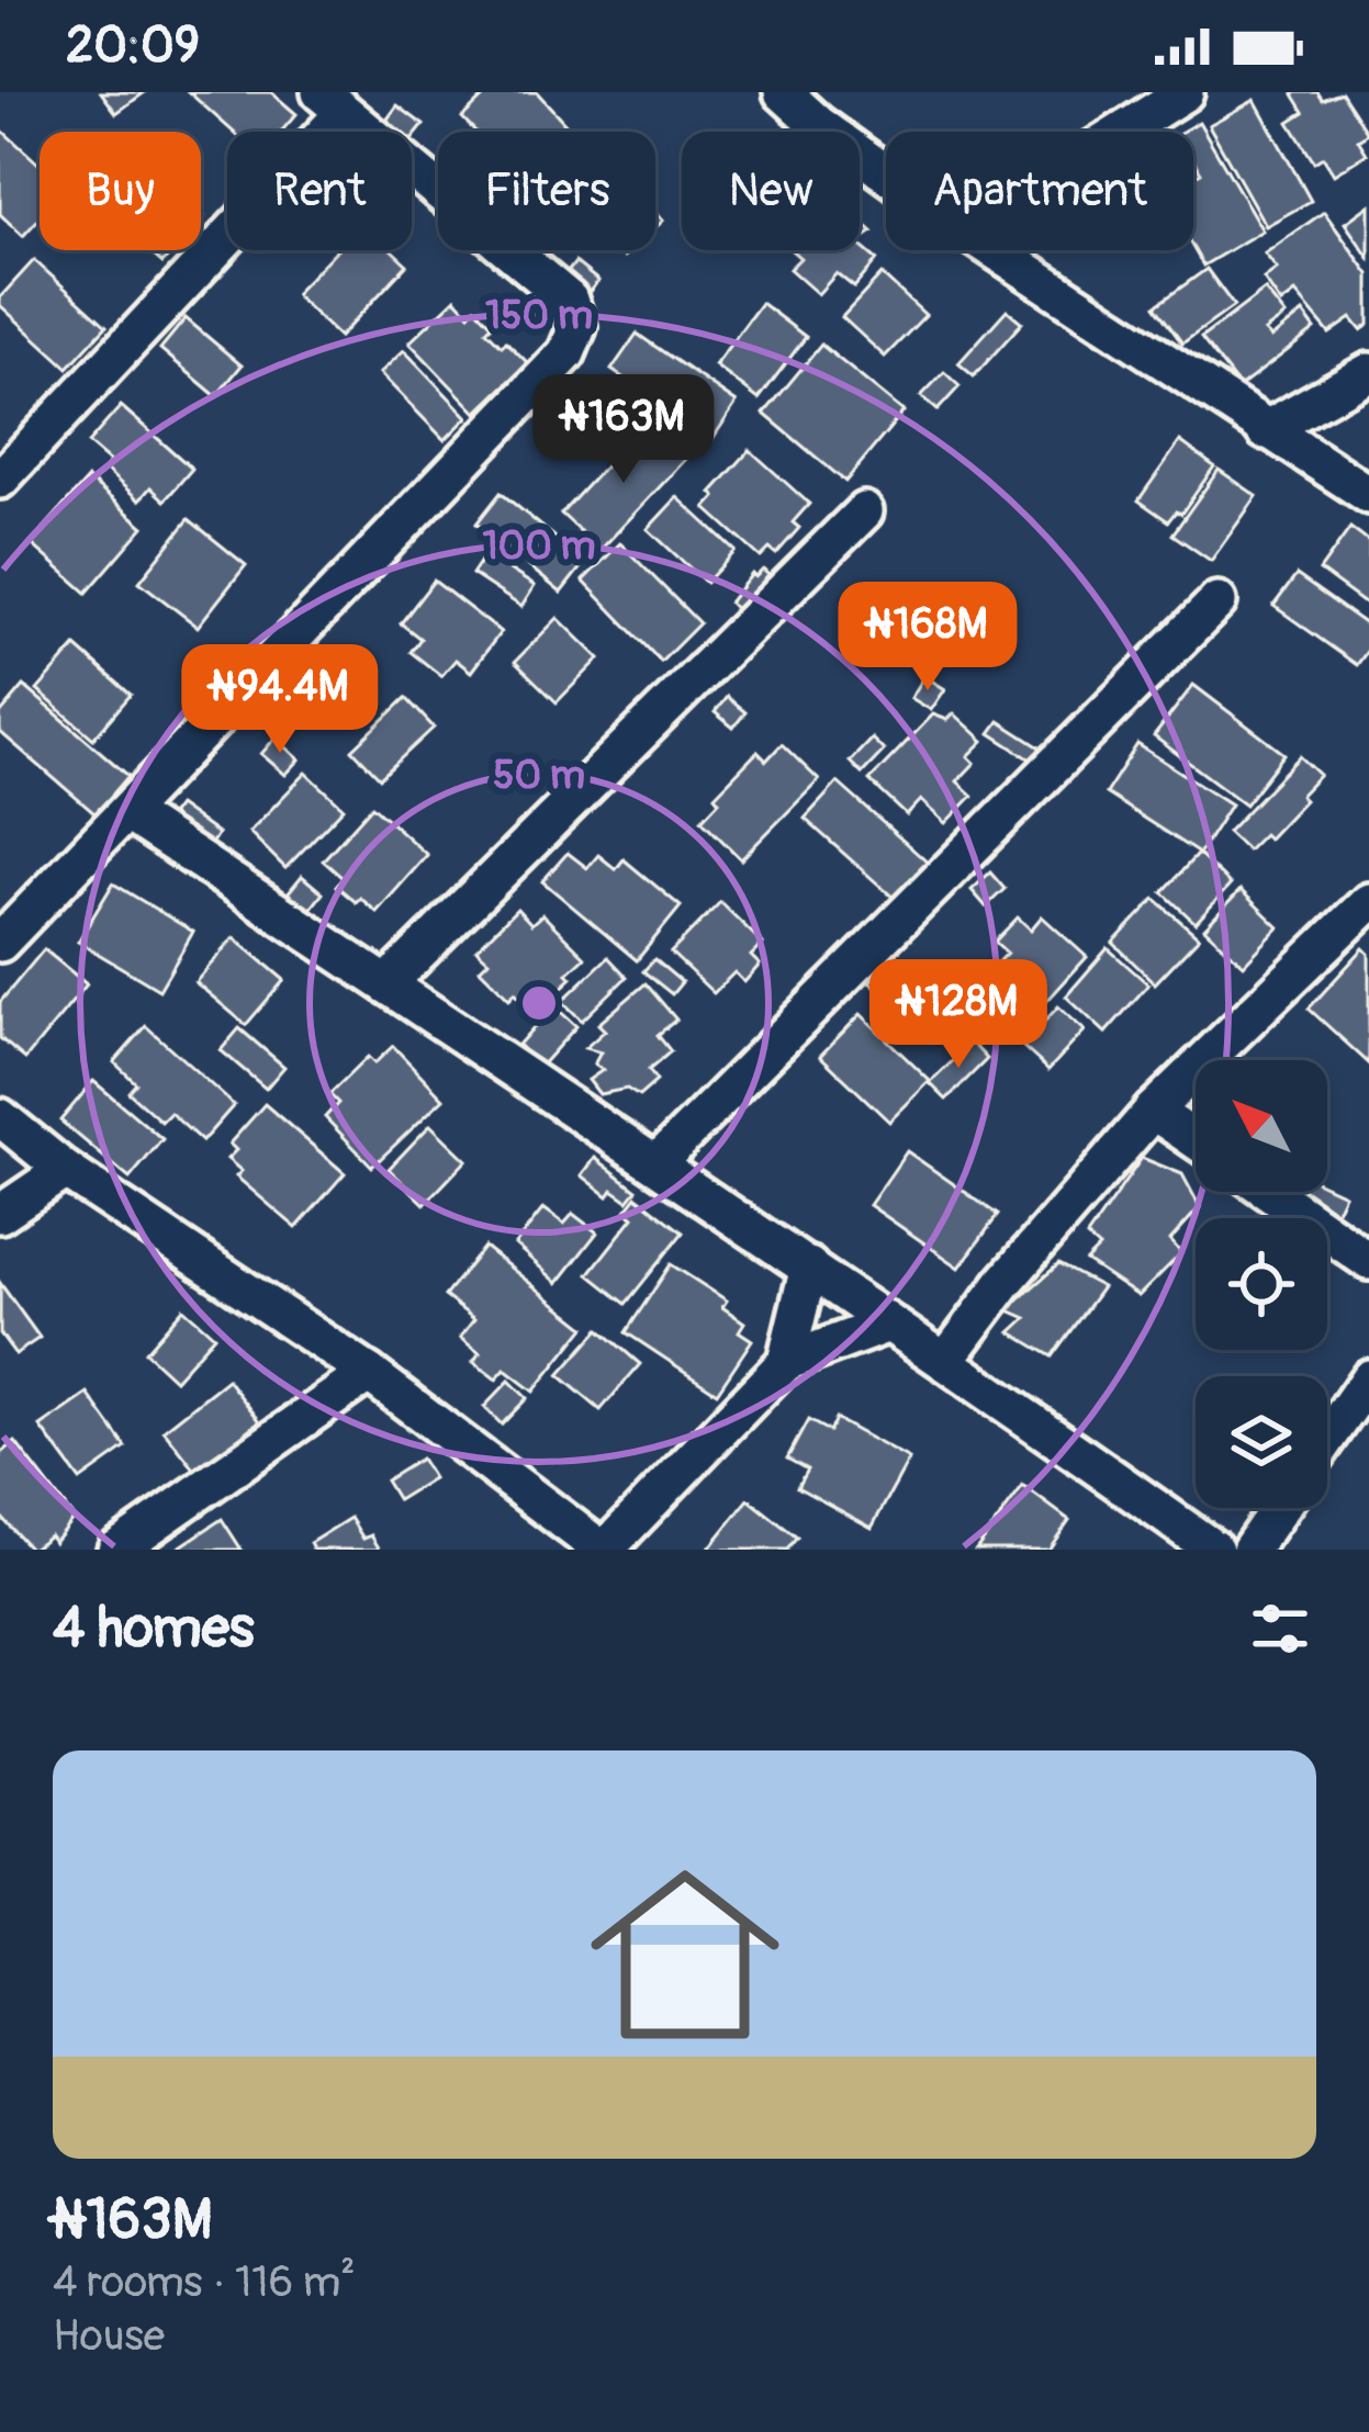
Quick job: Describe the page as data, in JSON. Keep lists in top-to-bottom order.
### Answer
{
  "north": "top left",
  "page": {
    "status": "20:09",
    "chip": [
      "Buy",
      "Rent",
      "Filters",
      "New",
      "Apartment"
    ],
    "price": [
      "₦163M",
      "₦168M",
      "₦94.4M",
      "₦128M"
    ],
    "heading": "4 homes",
    "list": [
      {
        "name": "₦163M",
        "note": "4 rooms · 116 m² · House"
      }
    ]
  },
  "rings": ["150 m", "100 m", "50 m"]
}
